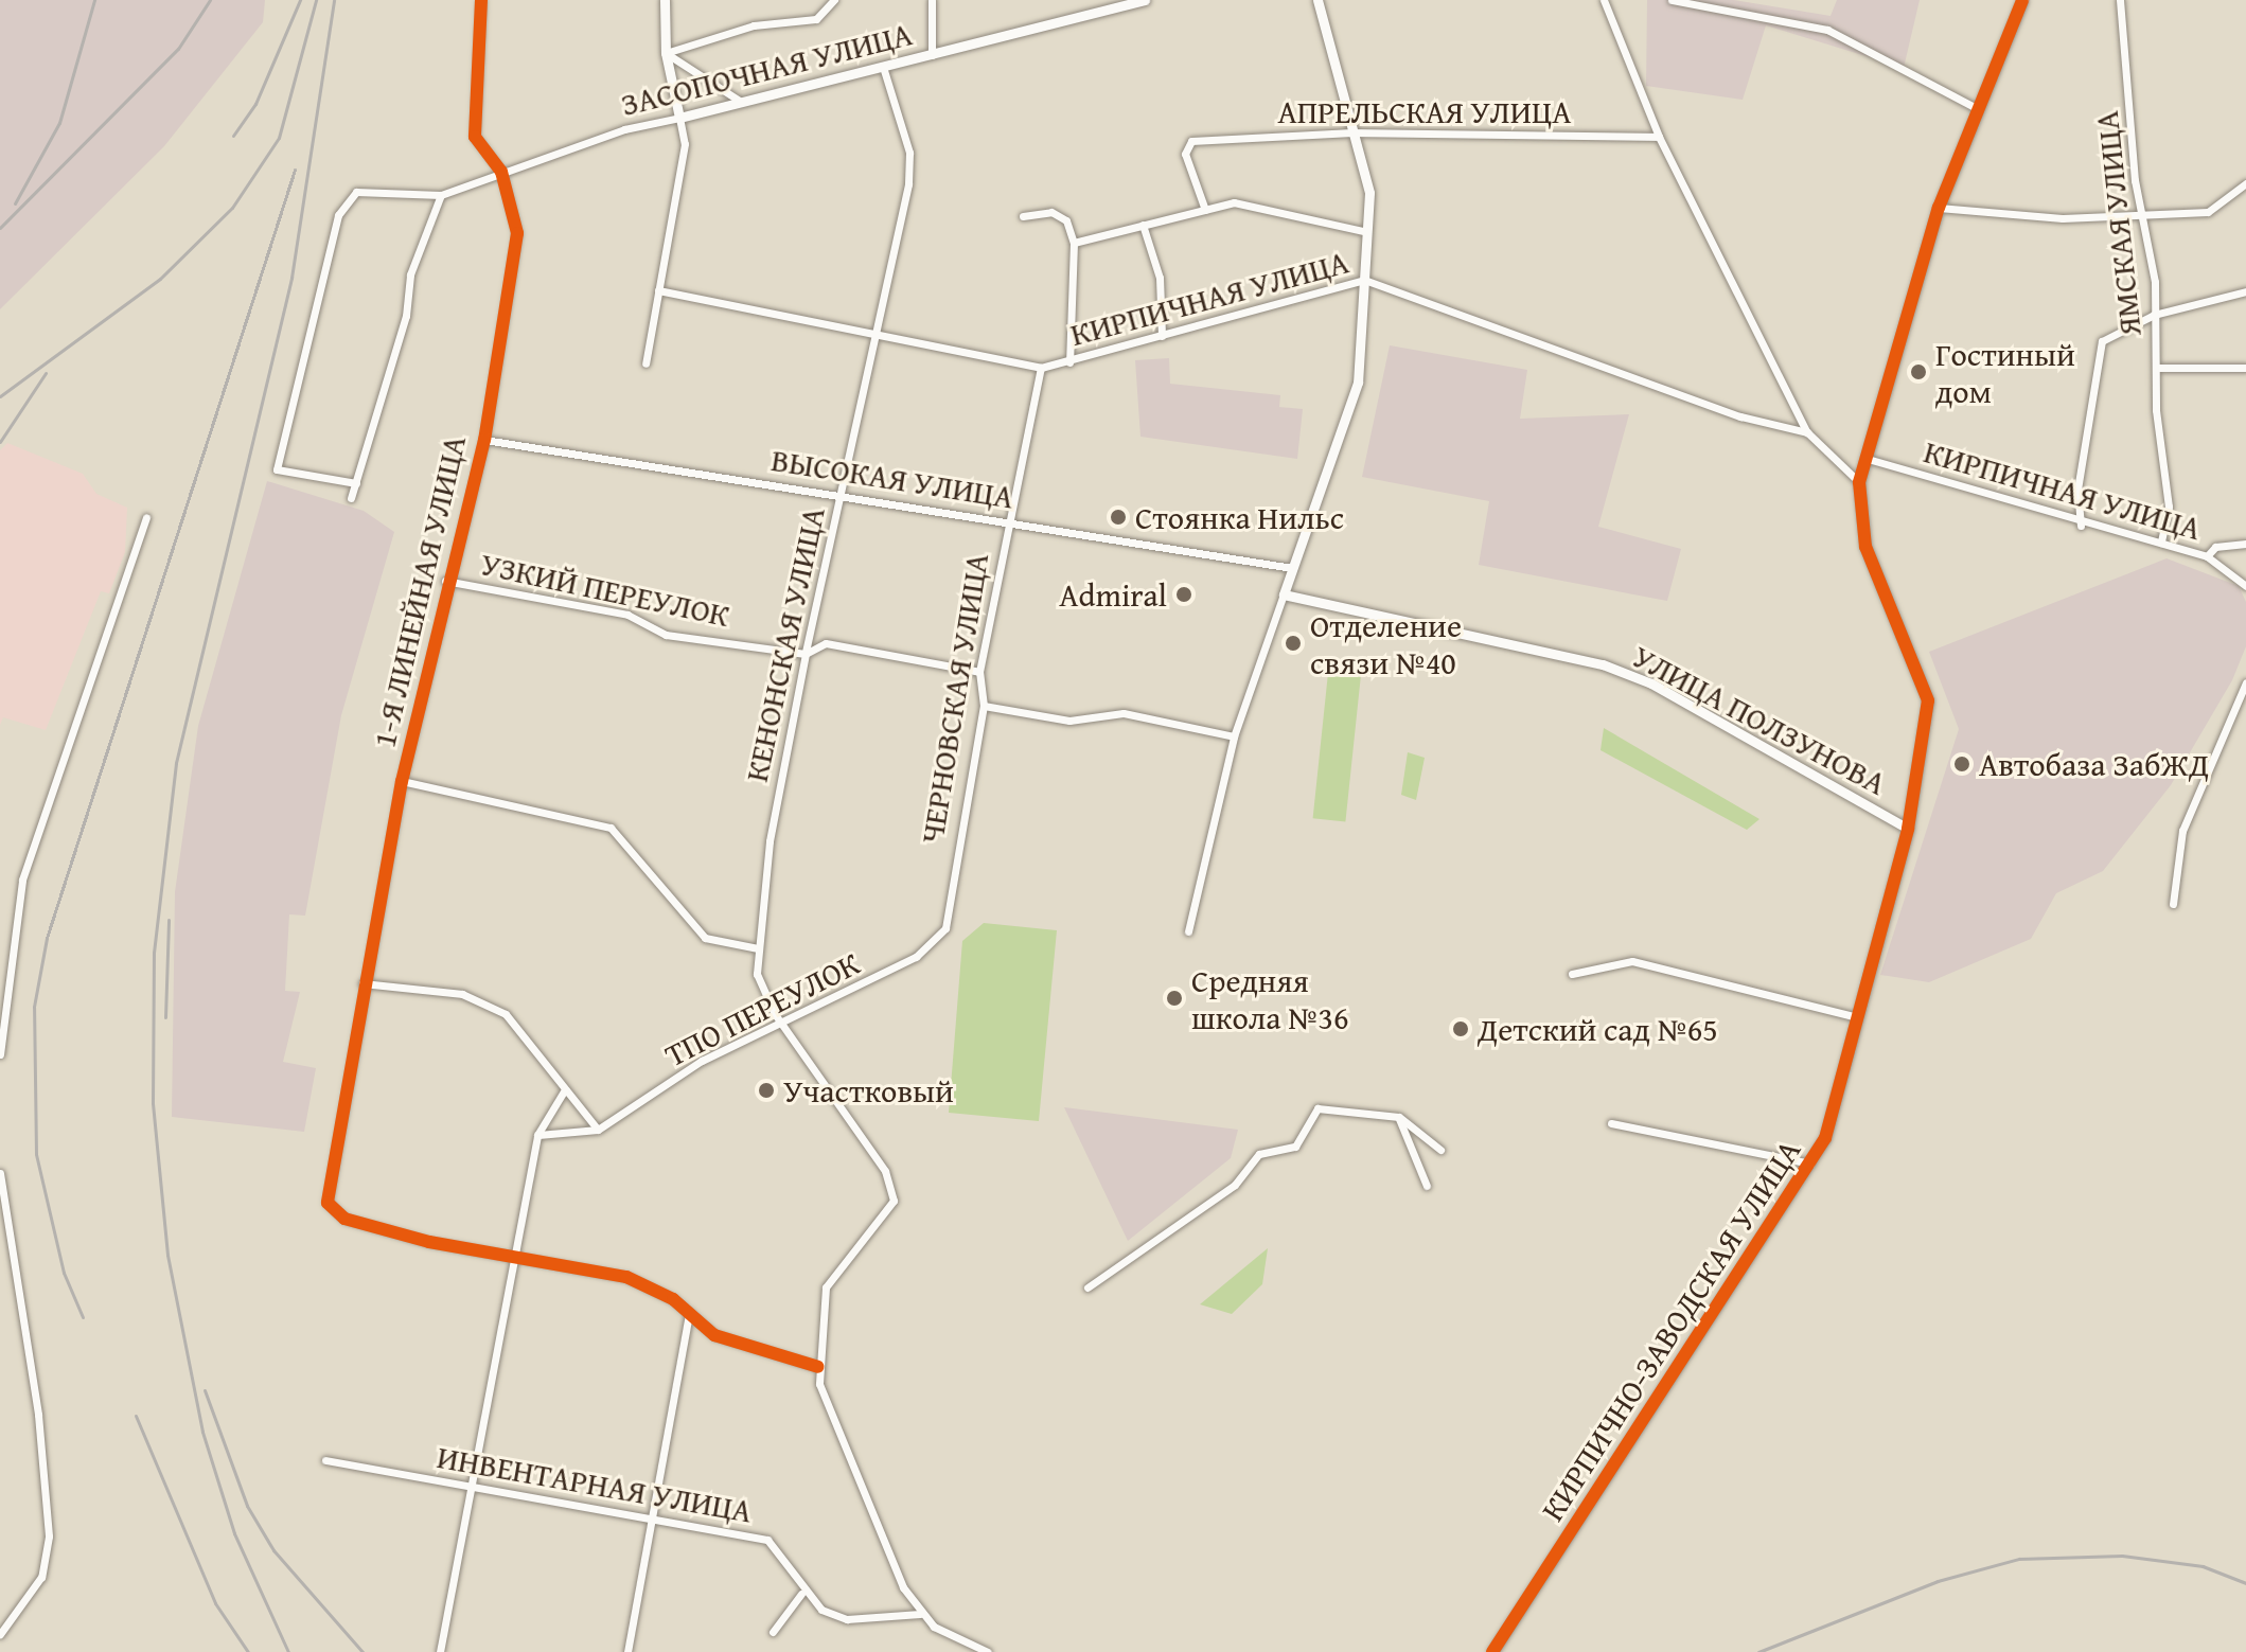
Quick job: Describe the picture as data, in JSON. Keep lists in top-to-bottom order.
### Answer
{
  "streets": {
    "street": [
      "ЗАСОПОЧНАЯ УЛИЦА",
      "АПРЕЛЬСКАЯ УЛИЦА",
      "ЯМСКАЯ УЛИЦА",
      "КИРПИЧНАЯ УЛИЦА",
      "ВЫСОКАЯ УЛИЦА",
      "УЗКИЙ ПЕРЕУЛОК",
      "1-Я ЛИНЕЙНАЯ УЛИЦА",
      "КЕНОНСКАЯ УЛИЦА",
      "ЧЕРНОВСКАЯ УЛИЦА",
      "УЛИЦА ПОЛЗУНОВА",
      "ТПО ПЕРЕУЛОК",
      "КИРПИЧНО-ЗАВОДСКАЯ УЛИЦА",
      "ИНВЕНТАРНАЯ УЛИЦА"
    ]
  },
  "crossings": [
    ["ЗАСОПОЧНАЯ УЛИЦА", "1-Я ЛИНЕЙНАЯ УЛИЦА"],
    ["ЗАСОПОЧНАЯ УЛИЦА", "КЕНОНСКАЯ УЛИЦА"],
    ["ЯМСКАЯ УЛИЦА", "КИРПИЧНАЯ УЛИЦА"],
    ["КИРПИЧНАЯ УЛИЦА", "КЕНОНСКАЯ УЛИЦА"],
    ["КИРПИЧНАЯ УЛИЦА", "ЧЕРНОВСКАЯ УЛИЦА"],
    ["КИРПИЧНАЯ УЛИЦА", "КИРПИЧНО-ЗАВОДСКАЯ УЛИЦА"],
    ["ВЫСОКАЯ УЛИЦА", "1-Я ЛИНЕЙНАЯ УЛИЦА"],
    ["ВЫСОКАЯ УЛИЦА", "КЕНОНСКАЯ УЛИЦА"],
    ["ВЫСОКАЯ УЛИЦА", "ЧЕРНОВСКАЯ УЛИЦА"],
    ["УЗКИЙ ПЕРЕУЛОК", "1-Я ЛИНЕЙНАЯ УЛИЦА"],
    ["УЗКИЙ ПЕРЕУЛОК", "КЕНОНСКАЯ УЛИЦА"],
    ["УЗКИЙ ПЕРЕУЛОК", "ЧЕРНОВСКАЯ УЛИЦА"],
    ["КЕНОНСКАЯ УЛИЦА", "ТПО ПЕРЕУЛОК"],
    ["ЧЕРНОВСКАЯ УЛИЦА", "ТПО ПЕРЕУЛОК"],
    ["УЛИЦА ПОЛЗУНОВА", "КИРПИЧНО-ЗАВОДСКАЯ УЛИЦА"]
  ],
  "places": [
    "Гостиный дом",
    "Стоянка Нильс",
    "Admiral",
    "Отделение связи №40",
    "Автобаза ЗабЖД",
    "Средняя школа №36",
    "Детский сад №65",
    "Участковый"
  ]
}
